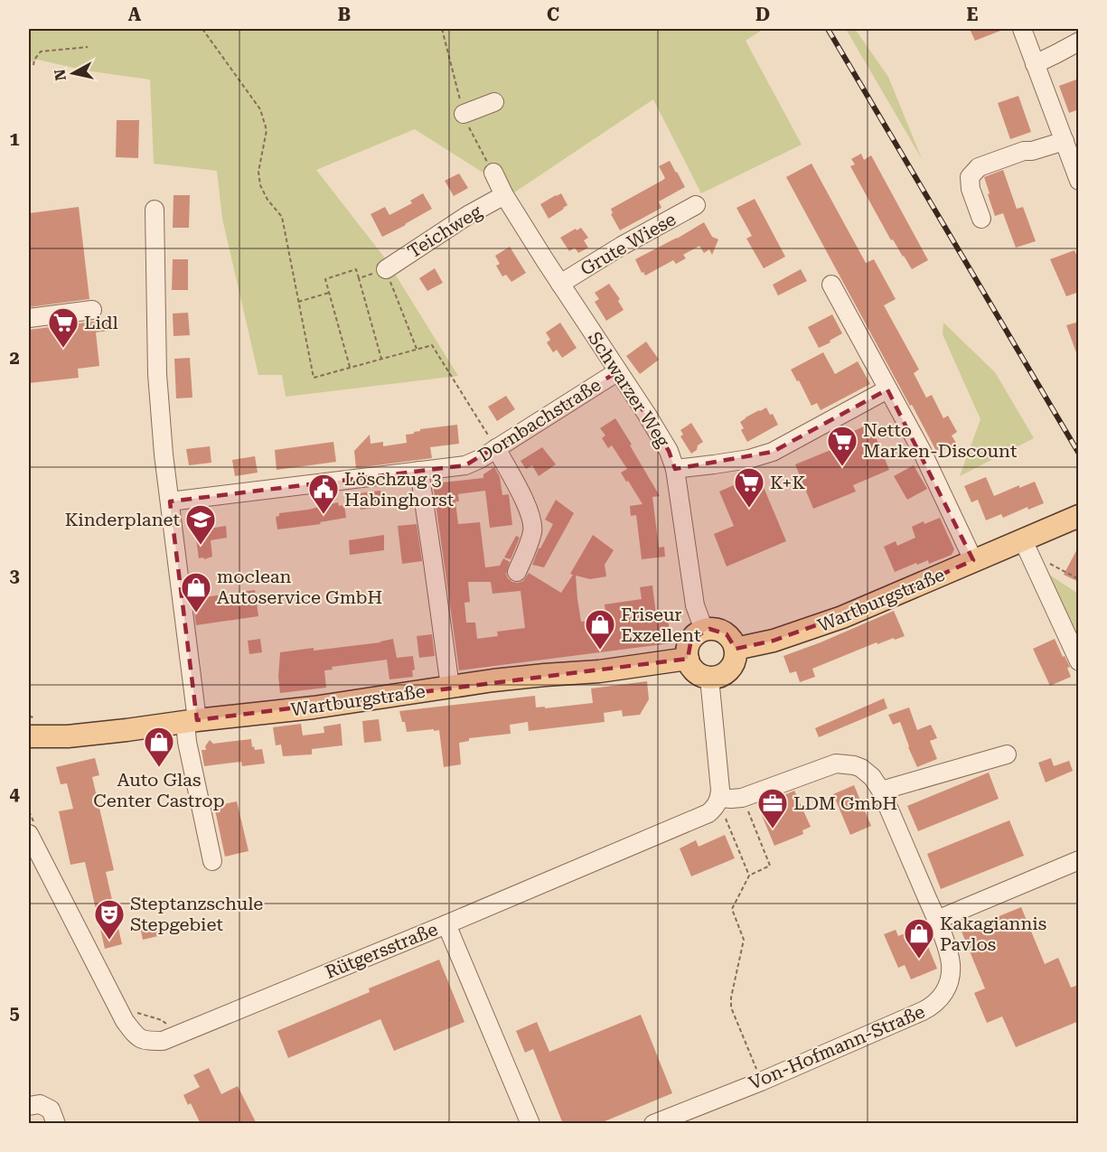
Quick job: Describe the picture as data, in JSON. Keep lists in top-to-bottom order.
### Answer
{
  "streets": {
    "main road": ["Wartburgstraße"],
    "street": [
      "Teichweg",
      "Grute Wiese",
      "Schwarzer Weg",
      "Dornbachstraße",
      "Rütgersstraße",
      "Von-Hofmann-Straße"
    ]
  },
  "crossings": [
    ["Teichweg", "Schwarzer Weg"],
    ["Grute Wiese", "Schwarzer Weg"],
    ["Schwarzer Weg", "Dornbachstraße"],
    ["Schwarzer Weg", "Wartburgstraße"],
    ["Rütgersstraße", "Von-Hofmann-Straße"]
  ],
  "places": {
    "supermarket": ["Lidl", "Netto Marken-Discount", "K+K"],
    "public building": ["Löschzug 3 Habinghorst"],
    "school or university": ["Kinderplanet"],
    "shop": [
      "moclean Autoservice GmbH",
      "Friseur Exzellent",
      "Auto Glas Center Castrop",
      "Kakagiannis Pavlos"
    ],
    "office": ["LDM GmbH"],
    "theatre": ["Steptanzschule Stepgebiet"]
  },
  "north": "left",
  "grid": {
    "columns": [
      "A",
      "B",
      "C",
      "D",
      "E"
    ],
    "rows": [
      "1",
      "2",
      "3",
      "4",
      "5"
    ]
  }
}
